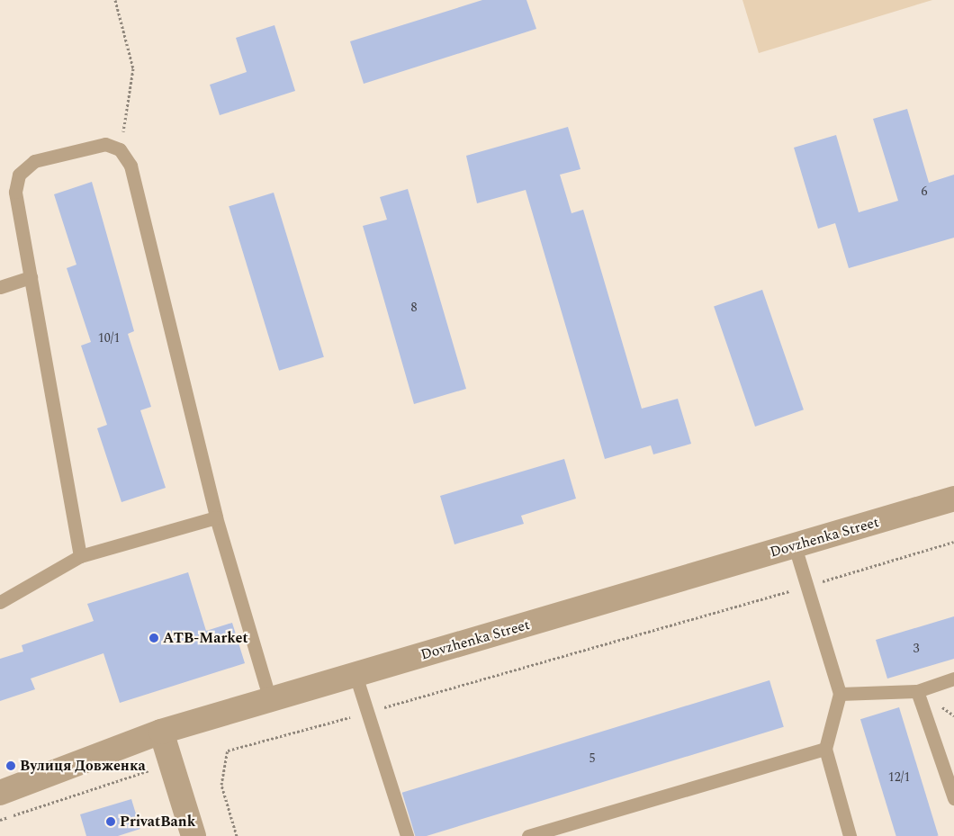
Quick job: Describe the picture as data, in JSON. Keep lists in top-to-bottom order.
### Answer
{
  "streets": {
    "street": ["Dovzhenka Street"]
  },
  "places": ["ATB-Market", "Вулиця Довженка", "PrivatBank"],
  "house_numbers": [
    "6",
    "8",
    "10/1",
    "3",
    "5",
    "12/1"
  ]
}
